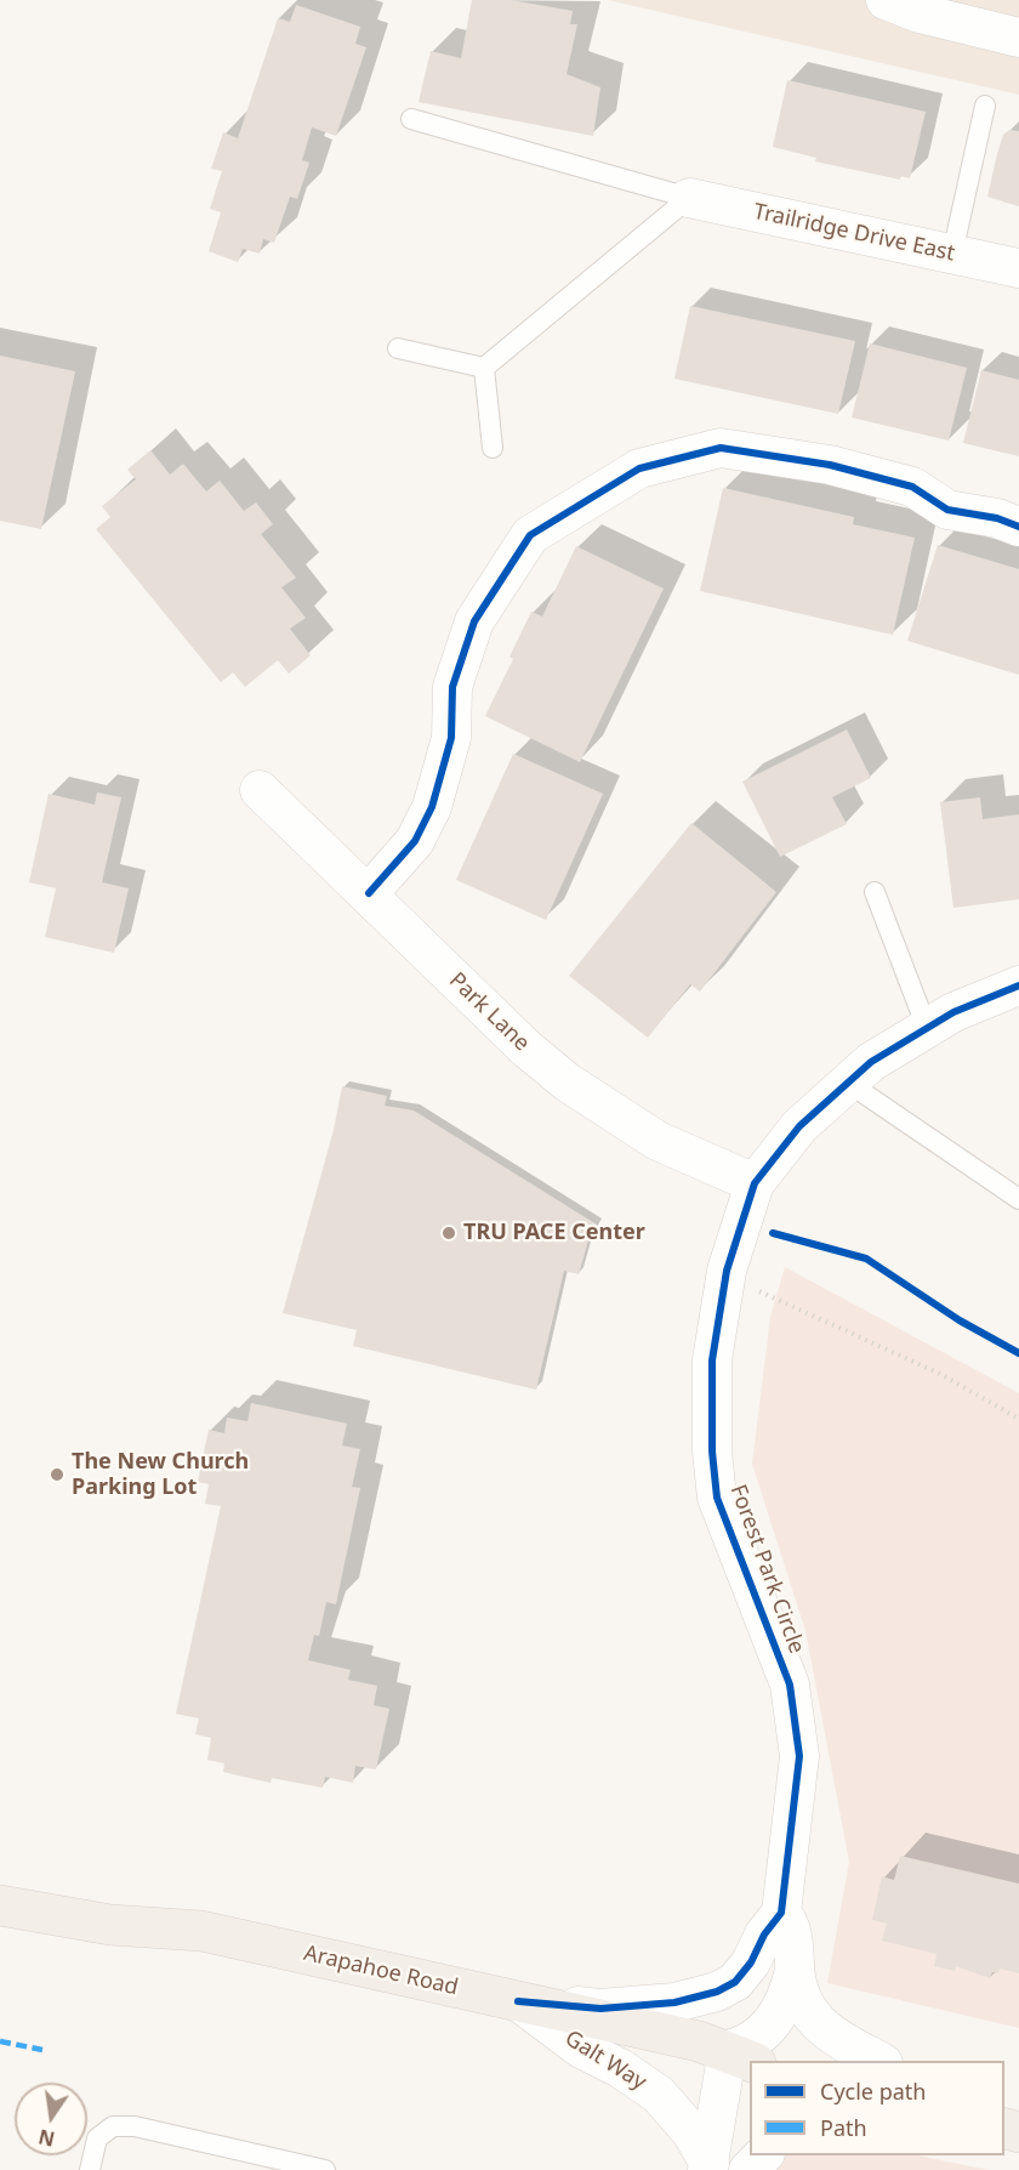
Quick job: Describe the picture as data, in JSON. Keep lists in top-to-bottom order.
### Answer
{
  "streets": {
    "main road": ["Arapahoe Road"],
    "street": [
      "Trailridge Drive East",
      "Park Lane",
      "Forest Park Circle",
      "Galt Way"
    ]
  },
  "crossings": [
    ["Park Lane", "Forest Park Circle"],
    ["Forest Park Circle", "Arapahoe Road"],
    ["Forest Park Circle", "Galt Way"],
    ["Arapahoe Road", "Galt Way"]
  ],
  "places": ["TRU PACE Center", "The New Church Parking Lot"],
  "legend": ["Cycle path", "Path"],
  "north": "bottom"
}
